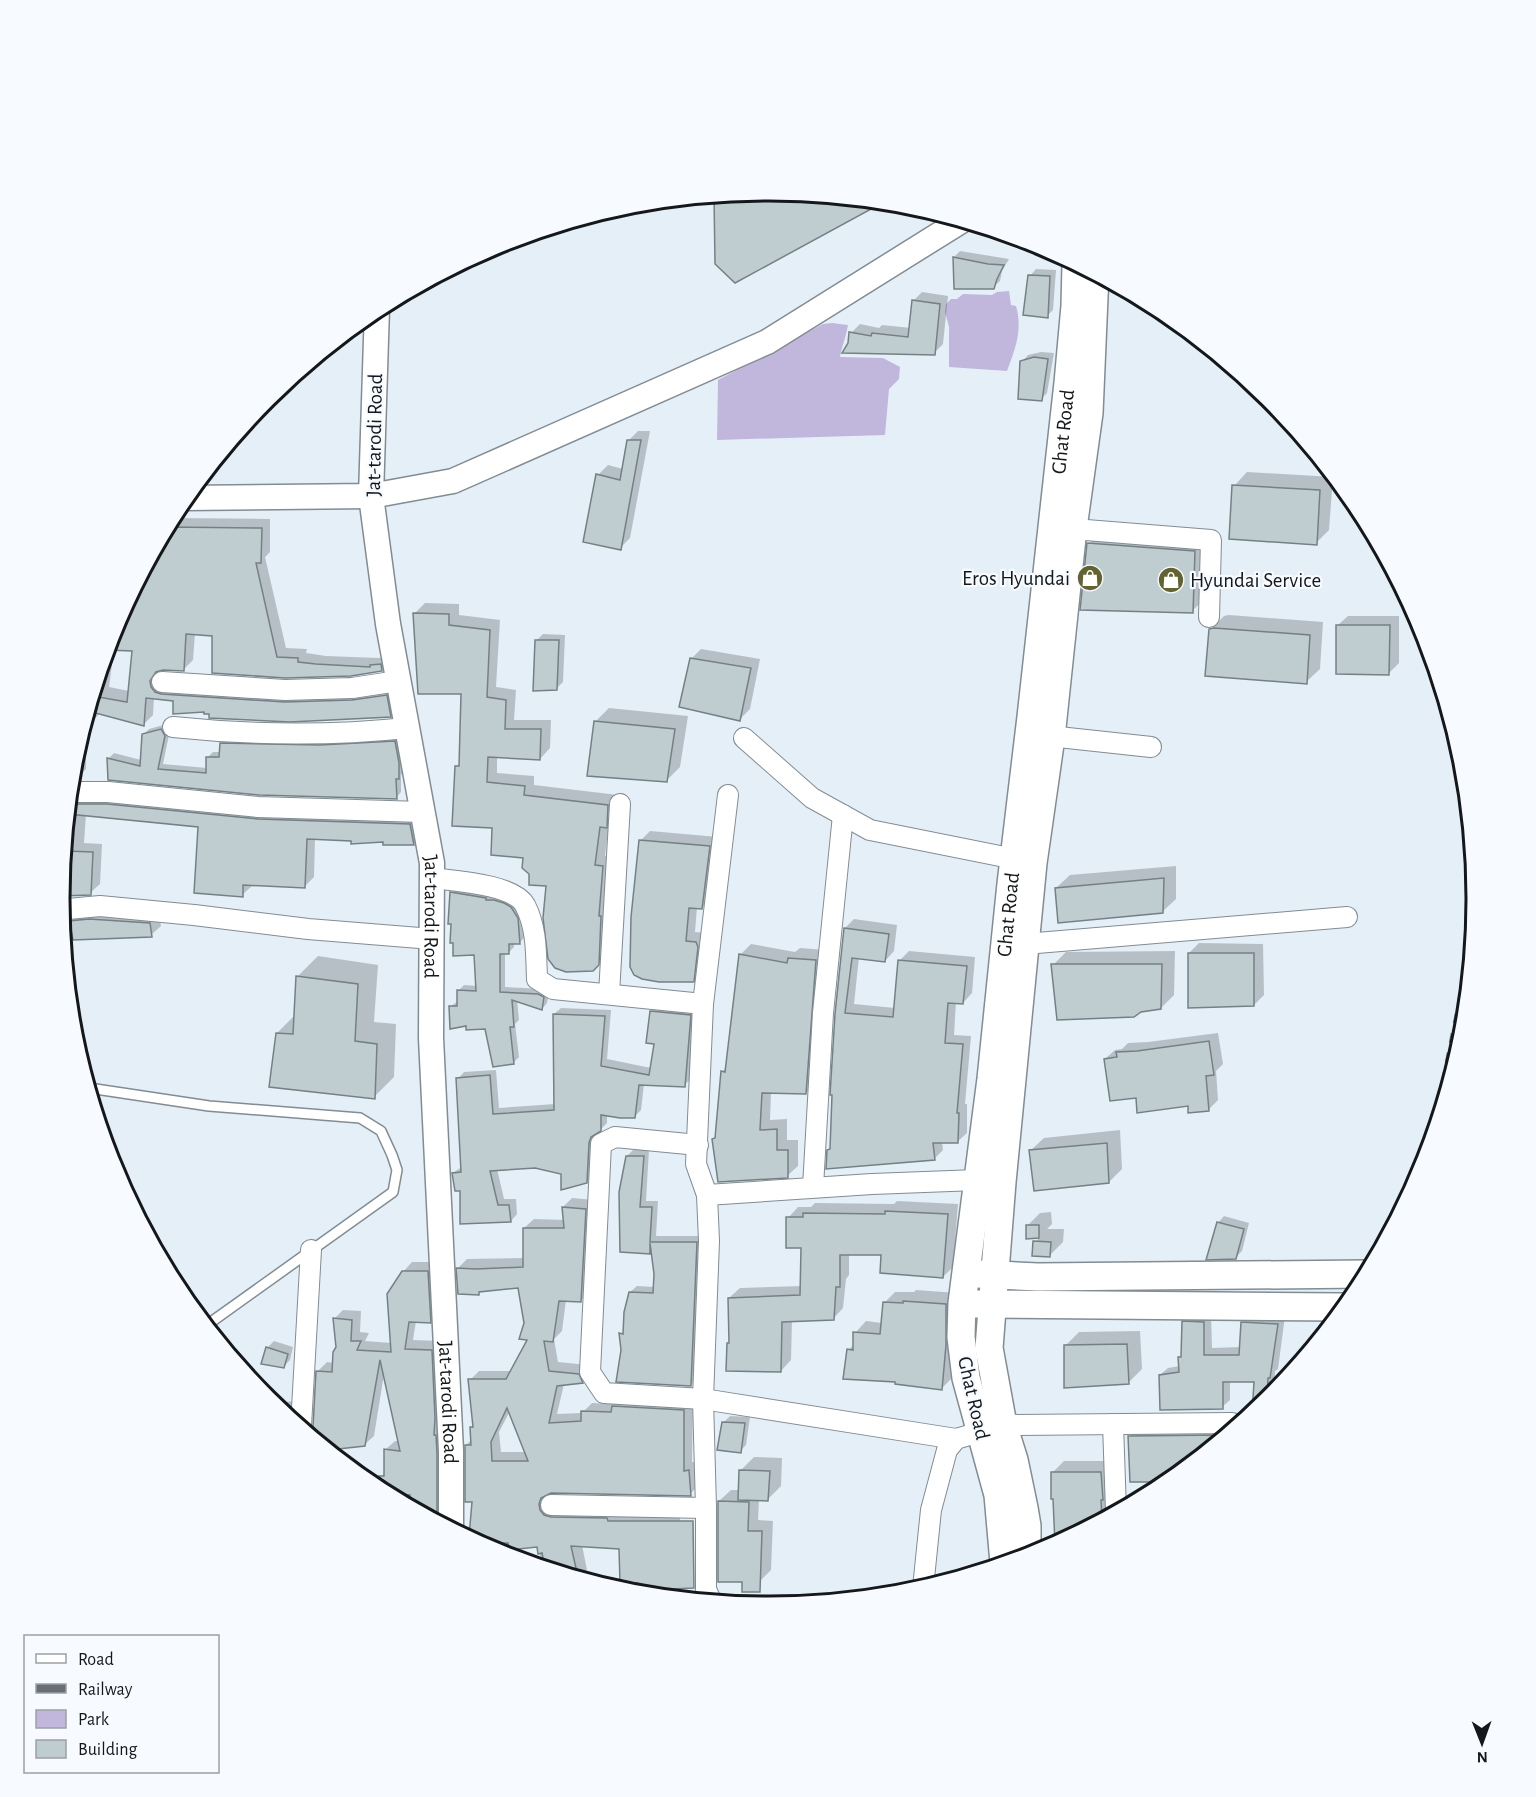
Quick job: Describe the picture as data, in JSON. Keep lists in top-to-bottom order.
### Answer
{
  "streets": {
    "main road": ["Ghat Road"],
    "street": ["Jat-tarodi Road"]
  },
  "places": {
    "shop": ["Eros Hyundai", "Hyundai Service"]
  },
  "legend": [
    "Road",
    "Railway",
    "Park",
    "Building"
  ],
  "north": "bottom"
}
